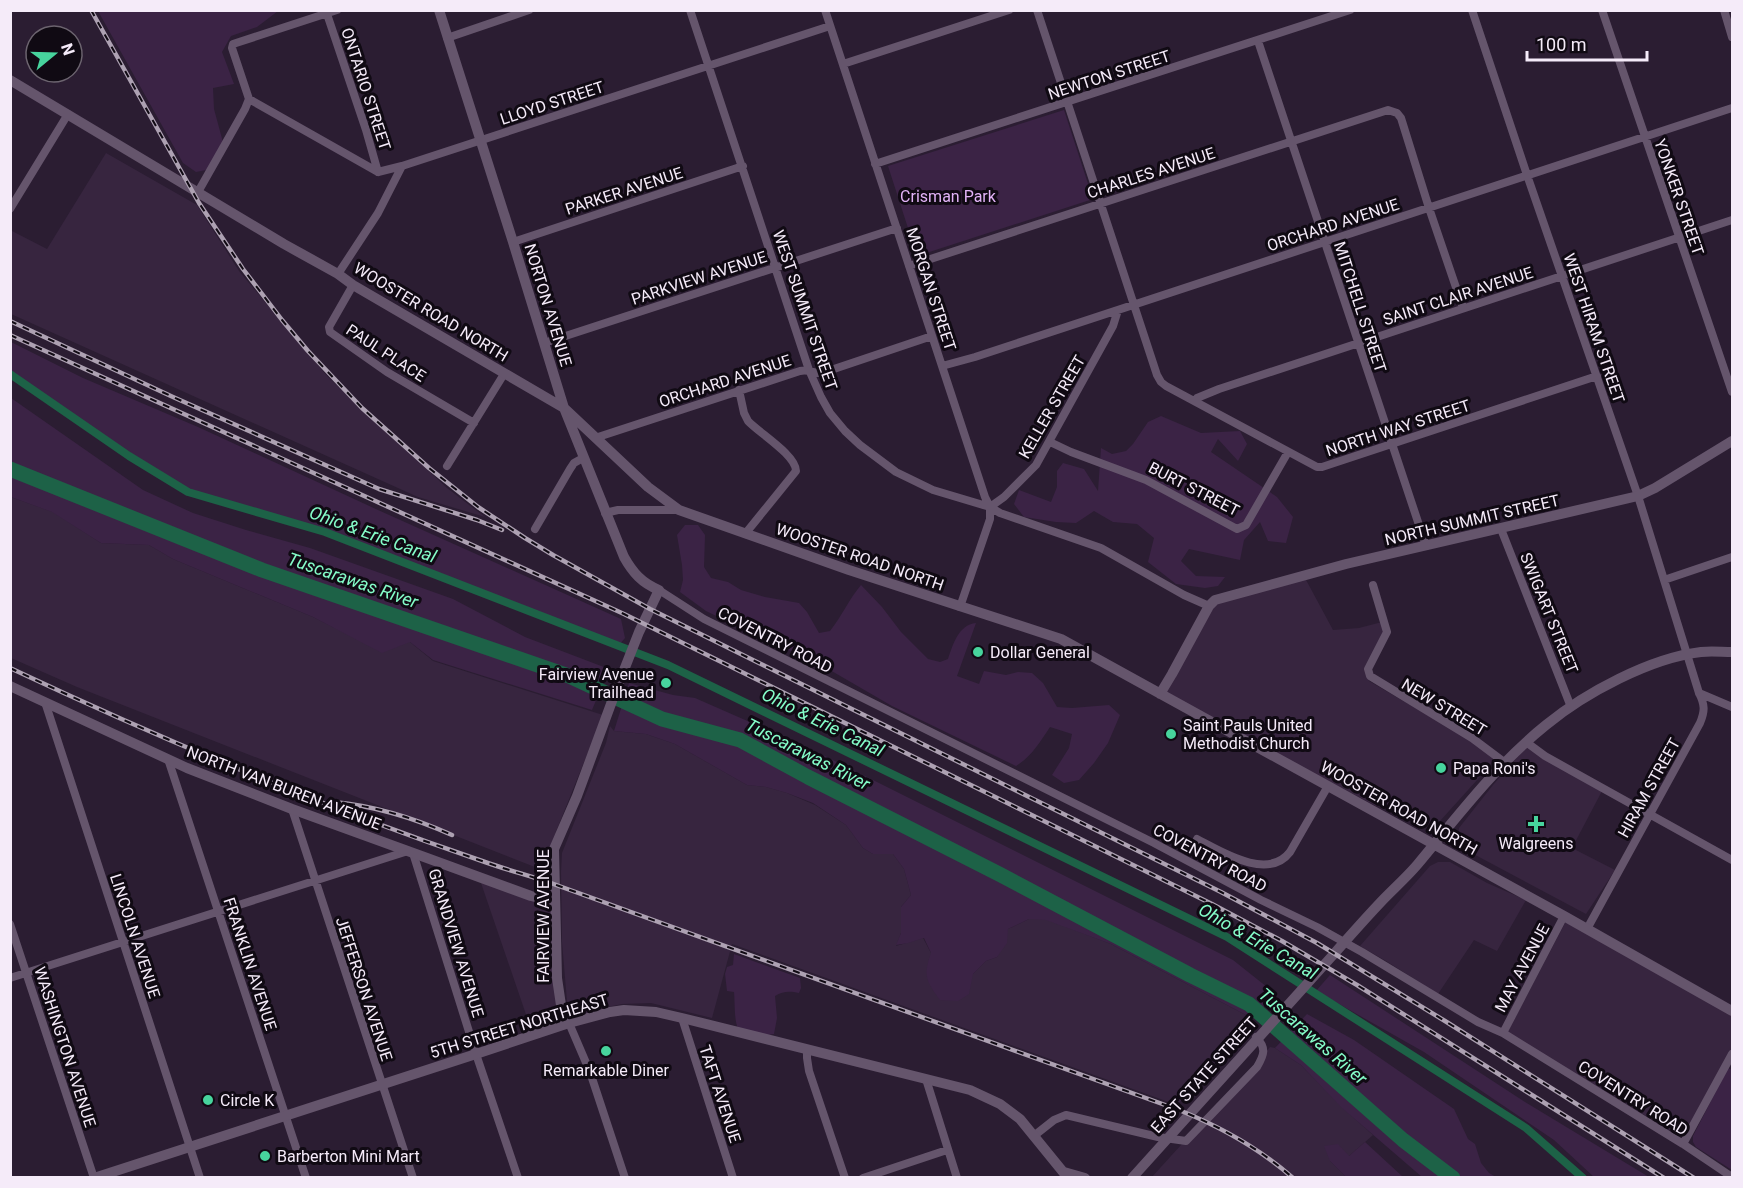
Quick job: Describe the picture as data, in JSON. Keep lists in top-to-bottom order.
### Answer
{
  "streets": {
    "main road": [
      "NORTON AVENUE",
      "WOOSTER ROAD NORTH",
      "NORTH SUMMIT STREET",
      "NORTH VAN BUREN AVENUE",
      "FAIRVIEW AVENUE",
      "5TH STREET NORTHEAST",
      "EAST STATE STREET"
    ],
    "street": [
      "NEWTON STREET",
      "ONTARIO STREET",
      "LLOYD STREET",
      "CHARLES AVENUE",
      "PARKER AVENUE",
      "YONKER STREET",
      "ORCHARD AVENUE",
      "PARKVIEW AVENUE",
      "MORGAN STREET",
      "SAINT CLAIR AVENUE",
      "MITCHELL STREET",
      "WEST SUMMIT STREET",
      "WEST HIRAM STREET",
      "PAUL PLACE",
      "KELLER STREET",
      "NORTH WAY STREET",
      "BURT STREET",
      "SWIGART STREET",
      "COVENTRY ROAD",
      "NEW STREET",
      "HIRAM STREET",
      "LINCOLN AVENUE",
      "GRANDVIEW AVENUE",
      "FRANKLIN AVENUE",
      "MAY AVENUE",
      "JEFFERSON AVENUE",
      "WASHINGTON AVENUE",
      "TAFT AVENUE"
    ]
  },
  "crossings": [
    ["NEWTON STREET", "MORGAN STREET"],
    ["NEWTON STREET", "MITCHELL STREET"],
    ["NEWTON STREET", "NORTH WAY STREET"],
    ["ONTARIO STREET", "LLOYD STREET"],
    ["LLOYD STREET", "MORGAN STREET"],
    ["LLOYD STREET", "NORTON AVENUE"],
    ["LLOYD STREET", "WEST SUMMIT STREET"],
    ["CHARLES AVENUE", "ORCHARD AVENUE"],
    ["CHARLES AVENUE", "MORGAN STREET"],
    ["CHARLES AVENUE", "MITCHELL STREET"],
    ["CHARLES AVENUE", "NORTH WAY STREET"],
    ["PARKER AVENUE", "NORTON AVENUE"],
    ["PARKER AVENUE", "WEST SUMMIT STREET"],
    ["YONKER STREET", "ORCHARD AVENUE"],
    ["YONKER STREET", "SAINT CLAIR AVENUE"],
    ["ORCHARD AVENUE", "MORGAN STREET"],
    ["ORCHARD AVENUE", "MITCHELL STREET"],
    ["ORCHARD AVENUE", "WEST SUMMIT STREET"],
    ["ORCHARD AVENUE", "WOOSTER ROAD NORTH"],
    ["ORCHARD AVENUE", "WEST HIRAM STREET"],
    ["ORCHARD AVENUE", "KELLER STREET"],
    ["ORCHARD AVENUE", "NORTH WAY STREET"],
    ["PARKVIEW AVENUE", "MORGAN STREET"],
    ["PARKVIEW AVENUE", "NORTON AVENUE"],
    ["PARKVIEW AVENUE", "WEST SUMMIT STREET"],
    ["MORGAN STREET", "WEST SUMMIT STREET"],
    ["MORGAN STREET", "KELLER STREET"],
    ["SAINT CLAIR AVENUE", "MITCHELL STREET"],
    ["SAINT CLAIR AVENUE", "WEST HIRAM STREET"],
    ["SAINT CLAIR AVENUE", "NORTH WAY STREET"],
    ["NORTON AVENUE", "WOOSTER ROAD NORTH"],
    ["NORTON AVENUE", "COVENTRY ROAD"],
    ["NORTON AVENUE", "FAIRVIEW AVENUE"],
    ["MITCHELL STREET", "NORTH WAY STREET"],
    ["MITCHELL STREET", "NORTH SUMMIT STREET"],
    ["WEST SUMMIT STREET", "KELLER STREET"],
    ["WEST SUMMIT STREET", "NORTH SUMMIT STREET"],
    ["WOOSTER ROAD NORTH", "PAUL PLACE"],
    ["WOOSTER ROAD NORTH", "HIRAM STREET"],
    ["WOOSTER ROAD NORTH", "MAY AVENUE"],
    ["WOOSTER ROAD NORTH", "EAST STATE STREET"],
    ["WEST HIRAM STREET", "NORTH WAY STREET"],
    ["WEST HIRAM STREET", "NORTH SUMMIT STREET"],
    ["WEST HIRAM STREET", "HIRAM STREET"],
    ["WEST HIRAM STREET", "EAST STATE STREET"],
    ["KELLER STREET", "BURT STREET"],
    ["NORTH WAY STREET", "BURT STREET"],
    ["NORTH SUMMIT STREET", "SWIGART STREET"],
    ["SWIGART STREET", "EAST STATE STREET"],
    ["COVENTRY ROAD", "FAIRVIEW AVENUE"],
    ["COVENTRY ROAD", "MAY AVENUE"],
    ["NEW STREET", "EAST STATE STREET"],
    ["NORTH VAN BUREN AVENUE", "FAIRVIEW AVENUE"],
    ["NORTH VAN BUREN AVENUE", "LINCOLN AVENUE"],
    ["NORTH VAN BUREN AVENUE", "GRANDVIEW AVENUE"],
    ["NORTH VAN BUREN AVENUE", "FRANKLIN AVENUE"],
    ["NORTH VAN BUREN AVENUE", "JEFFERSON AVENUE"],
    ["HIRAM STREET", "EAST STATE STREET"],
    ["FAIRVIEW AVENUE", "5TH STREET NORTHEAST"],
    ["LINCOLN AVENUE", "5TH STREET NORTHEAST"],
    ["GRANDVIEW AVENUE", "5TH STREET NORTHEAST"],
    ["FRANKLIN AVENUE", "5TH STREET NORTHEAST"],
    ["JEFFERSON AVENUE", "5TH STREET NORTHEAST"],
    ["5TH STREET NORTHEAST", "WASHINGTON AVENUE"],
    ["5TH STREET NORTHEAST", "TAFT AVENUE"]
  ],
  "water": ["Ohio & Erie Canal", "Tuscarawas River"],
  "parks": ["Crisman Park"],
  "places": {
    "other": [
      "Dollar General",
      "Fairview Avenue Trailhead",
      "Saint Pauls United Methodist Church",
      "Papa Roni's",
      "Remarkable Diner",
      "Circle K",
      "Barberton Mini Mart"
    ],
    "health": ["Walgreens"]
  },
  "scale_bar": "100 m",
  "north": "right"
}
